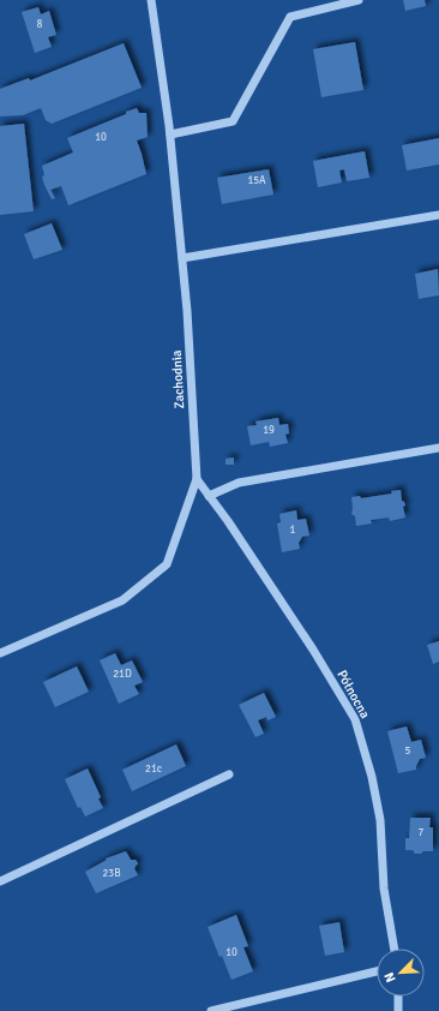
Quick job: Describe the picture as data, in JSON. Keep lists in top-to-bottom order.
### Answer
{
  "streets": {
    "street": ["Zachodnia", "Północna"]
  },
  "crossings": [
    ["Zachodnia", "Północna"]
  ],
  "house_numbers": [
    "8",
    "10",
    "15A",
    "19",
    "1",
    "21D",
    "5",
    "21c",
    "7",
    "23B",
    "10"
  ],
  "north": "bottom left"
}
